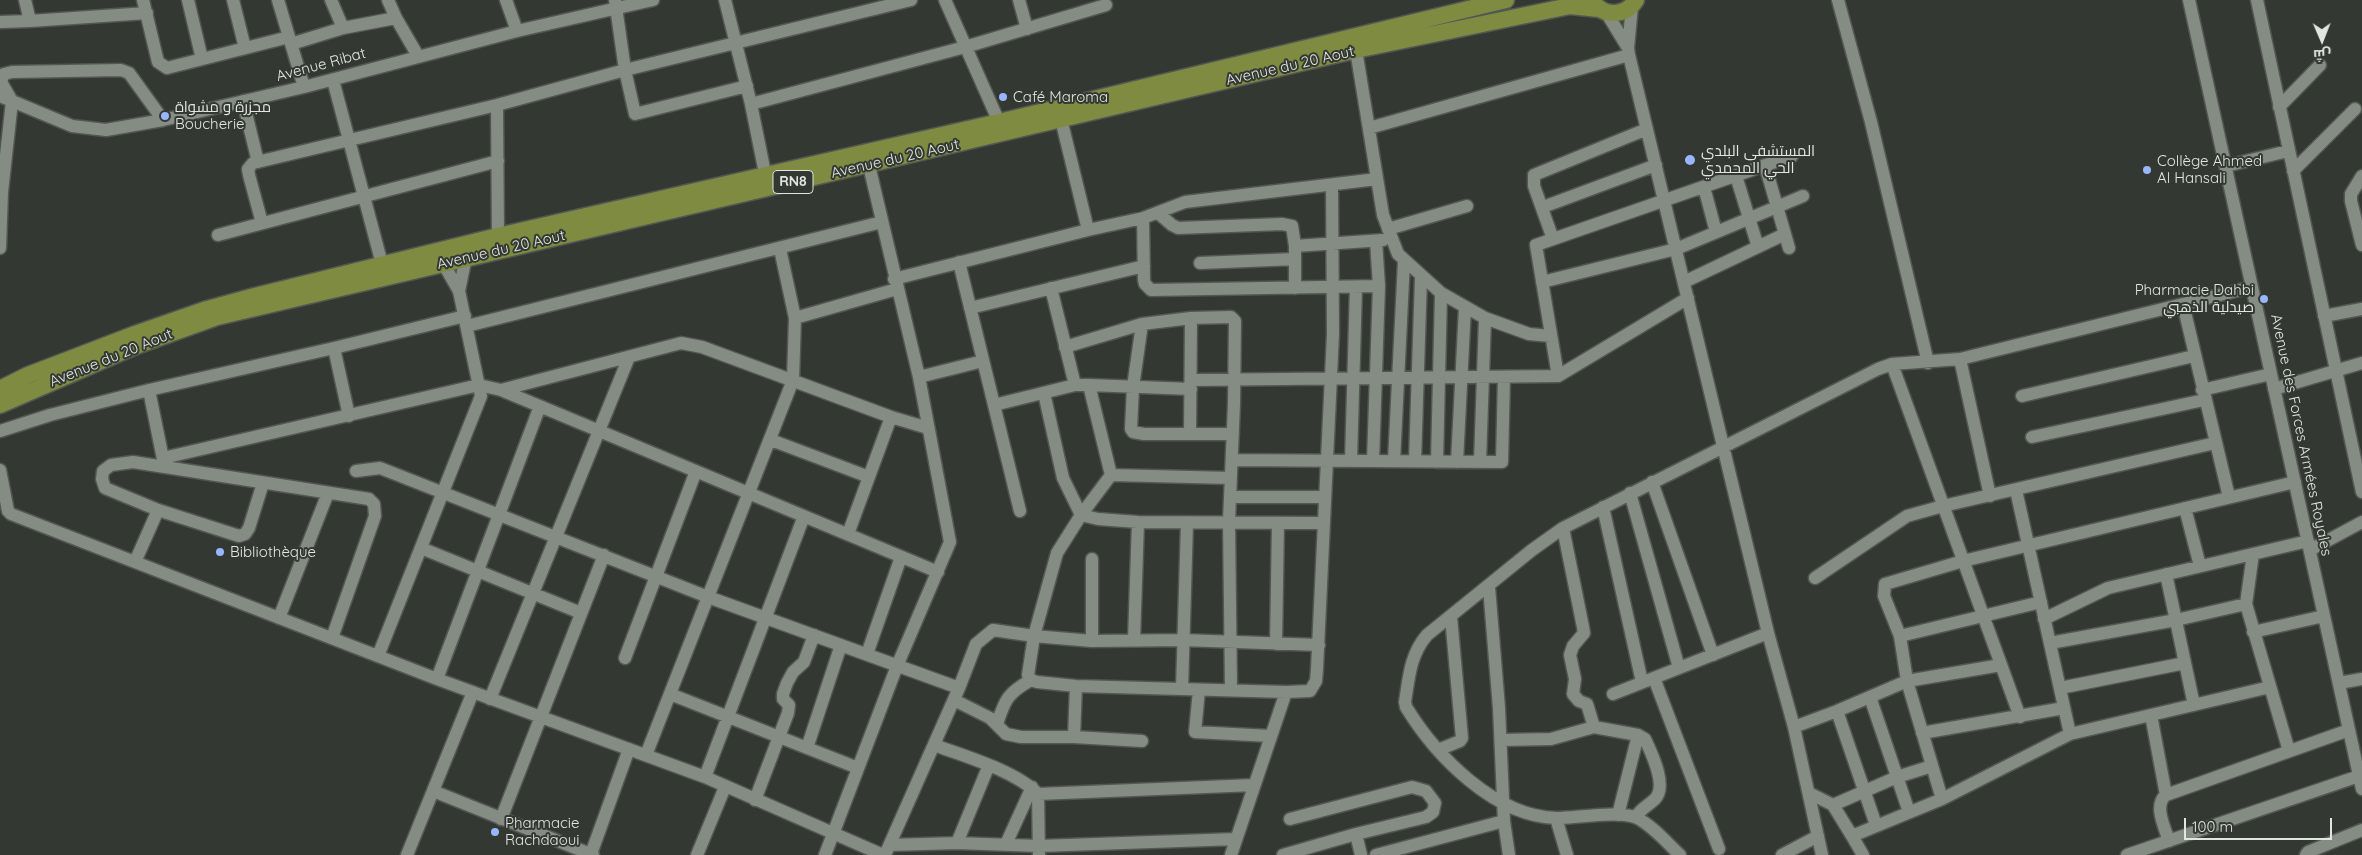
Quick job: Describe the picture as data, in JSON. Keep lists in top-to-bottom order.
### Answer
{
  "streets": {
    "main road": ["Avenue du 20 Aout", "RN8"],
    "street": ["Avenue Ribat", "Avenue des Forces Armées Royales"]
  },
  "crossings": [
    ["Avenue du 20 Aout", "RN8"]
  ],
  "places": [
    "Café Maroma",
    "مجزرة و مشواة Boucherie",
    "المستشفى البلدي الحي المحمدي",
    "Collège Ahmed Al Hansali",
    "Pharmacie Dahbi صيدلية الذهبي",
    "Bibliothèque",
    "Pharmacie Rachdaoui"
  ],
  "scale_bar": "100 m",
  "north": "bottom"
}
